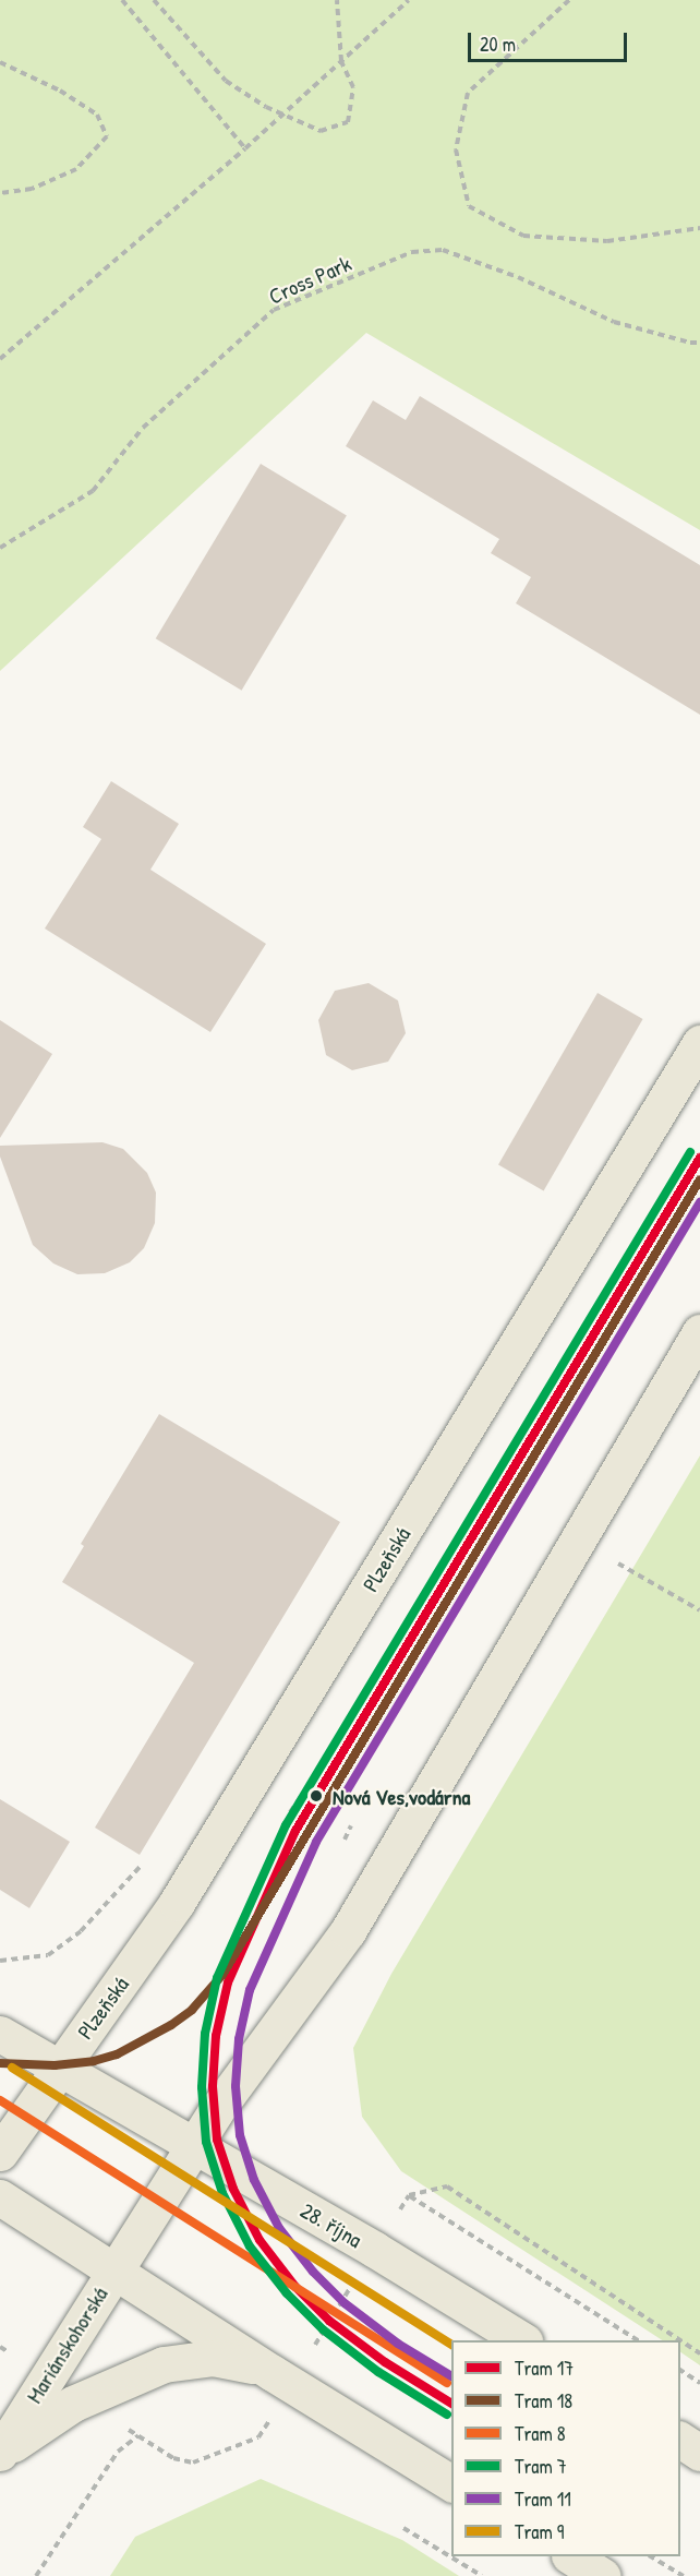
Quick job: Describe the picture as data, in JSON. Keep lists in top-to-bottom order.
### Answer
{
  "streets": {
    "main road": ["Plzeňská", "28. října", "Mariánskohorská"],
    "path": ["Cross Park"]
  },
  "crossings": [
    ["Plzeňská", "28. října"]
  ],
  "places": ["Nová Ves,vodárna"],
  "lines": [
    "tram line 7",
    "tram line 17",
    "tram line 18",
    "tram line 11",
    "tram line 9",
    "tram line 8"
  ],
  "legend": [
    "Tram 17",
    "Tram 18",
    "Tram 8",
    "Tram 7",
    "Tram 11",
    "Tram 9"
  ],
  "scale_bar": "20 m"
}
